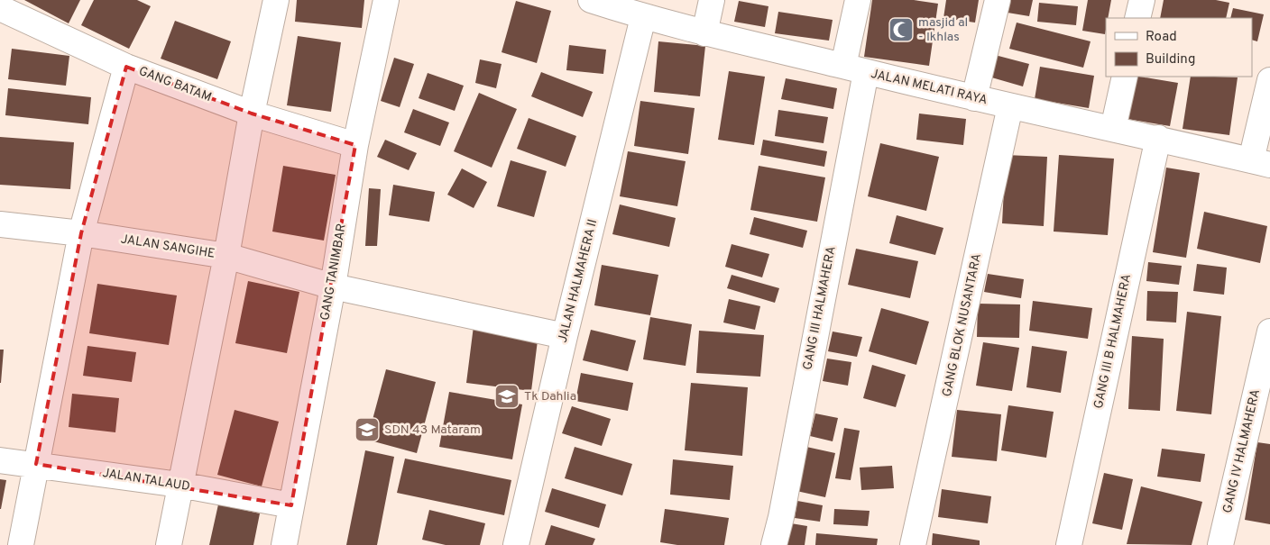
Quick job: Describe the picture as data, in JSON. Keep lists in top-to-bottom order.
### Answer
{
  "streets": {
    "street": [
      "GANG BATAM",
      "JALAN MELATI RAYA",
      "JALAN SANGIHE",
      "GANG TANIMBAR",
      "JALAN HALMAHERA II",
      "GANG III HALMAHERA",
      "GANG BLOK NUSANTARA",
      "GANG III B HALMAHERA",
      "GANG IV HALMAHERA",
      "JALAN TALAUD"
    ]
  },
  "crossings": [
    ["GANG BATAM", "GANG TANIMBAR"],
    ["JALAN MELATI RAYA", "JALAN HALMAHERA II"],
    ["JALAN MELATI RAYA", "GANG III HALMAHERA"],
    ["JALAN MELATI RAYA", "GANG BLOK NUSANTARA"],
    ["JALAN MELATI RAYA", "GANG III B HALMAHERA"],
    ["JALAN SANGIHE", "GANG TANIMBAR"],
    ["JALAN SANGIHE", "JALAN HALMAHERA II"],
    ["GANG TANIMBAR", "JALAN TALAUD"]
  ],
  "places": {
    "mosque": ["masjid al - Ikhlas"],
    "school or university": ["Tk Dahlia", "SDN 43 Mataram"]
  },
  "legend": ["Road", "Building"]
}
